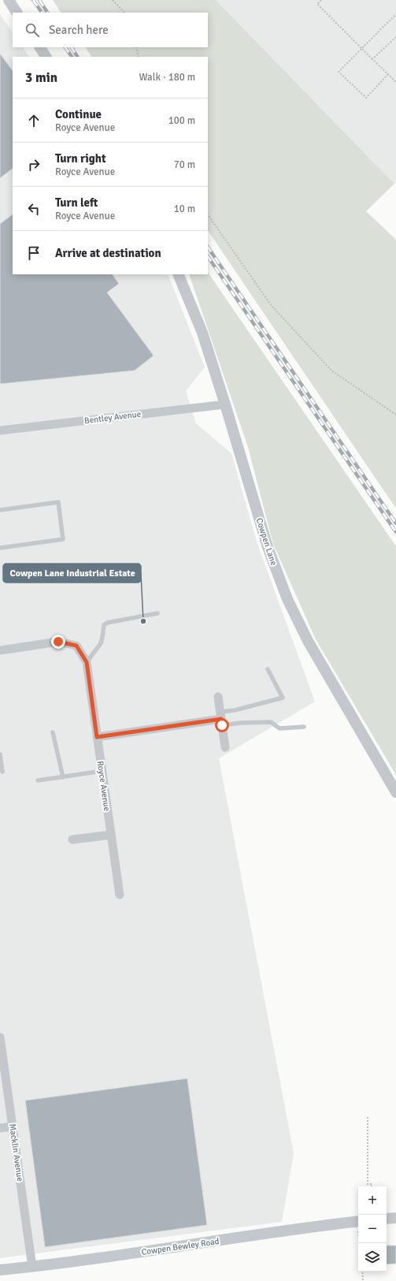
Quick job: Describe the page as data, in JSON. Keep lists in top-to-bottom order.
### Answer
{
  "streets": {
    "street": [
      "Bentley Avenue",
      "Cowpen Lane",
      "Royce Avenue",
      "Macklin Avenue",
      "Cowpen Bewley Road"
    ]
  },
  "crossings": [
    ["Bentley Avenue", "Cowpen Lane"],
    ["Macklin Avenue", "Cowpen Bewley Road"]
  ],
  "places": ["Cowpen Lane Industrial Estate"],
  "page": {
    "search": "Search here",
    "heading": ["3 min", "Walk · 180 m"],
    "list": [
      ["Continue", "Royce Avenue", "100 m"],
      ["Turn right", "Royce Avenue", "70 m"],
      ["Turn left", "Royce Avenue", "10 m"],
      "Arrive at destination"
    ],
    "map_buttons": ["+", "−"]
  }
}
